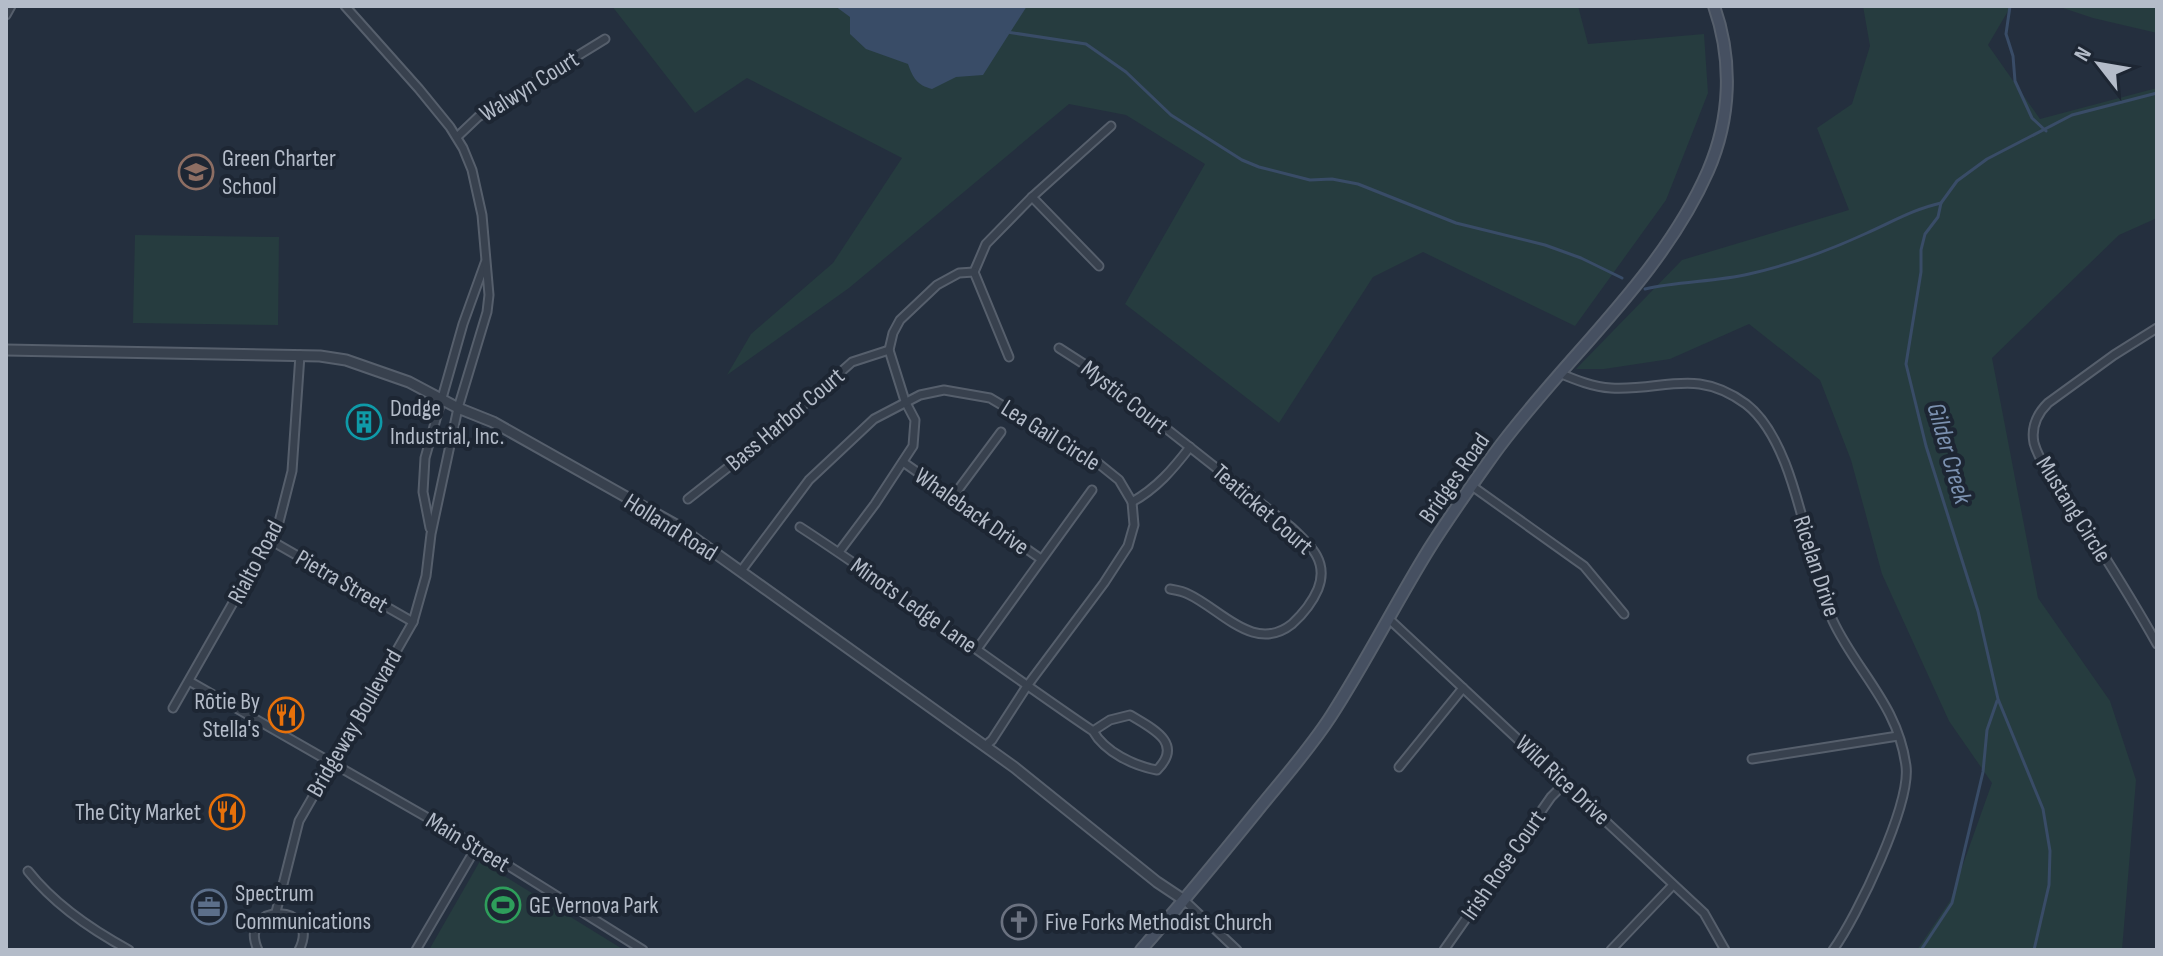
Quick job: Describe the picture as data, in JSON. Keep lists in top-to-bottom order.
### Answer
{
  "streets": {
    "main road": ["Bridges Road"],
    "street": [
      "Walwyn Court",
      "Mystic Court",
      "Bass Harbor Court",
      "Lea Gail Circle",
      "Teaticket Court",
      "Mustang Circle",
      "Whaleback Drive",
      "Holland Road",
      "Rialto Road",
      "Ricelan Drive",
      "Pietra Street",
      "Minots Ledge Lane",
      "Bridgeway Boulevard",
      "Wild Rice Drive",
      "Main Street",
      "Irish Rose Court"
    ]
  },
  "crossings": [
    ["Walwyn Court", "Bridgeway Boulevard"],
    ["Mystic Court", "Teaticket Court"],
    ["Lea Gail Circle", "Holland Road"],
    ["Bridges Road", "Holland Road"],
    ["Bridges Road", "Ricelan Drive"],
    ["Bridges Road", "Wild Rice Drive"],
    ["Holland Road", "Rialto Road"],
    ["Holland Road", "Bridgeway Boulevard"],
    ["Rialto Road", "Pietra Street"],
    ["Rialto Road", "Main Street"],
    ["Pietra Street", "Bridgeway Boulevard"],
    ["Bridgeway Boulevard", "Main Street"],
    ["Wild Rice Drive", "Irish Rose Court"]
  ],
  "water": ["Gilder Creek"],
  "places": {
    "school or university": ["Green Charter School"],
    "building": ["Dodge Industrial, Inc."],
    "restaurant": ["Rôtie By Stella's", "The City Market"],
    "sports": ["GE Vernova Park"],
    "office": ["Spectrum Communications"],
    "church": ["Five Forks Methodist Church"]
  },
  "north": "top left"
}
